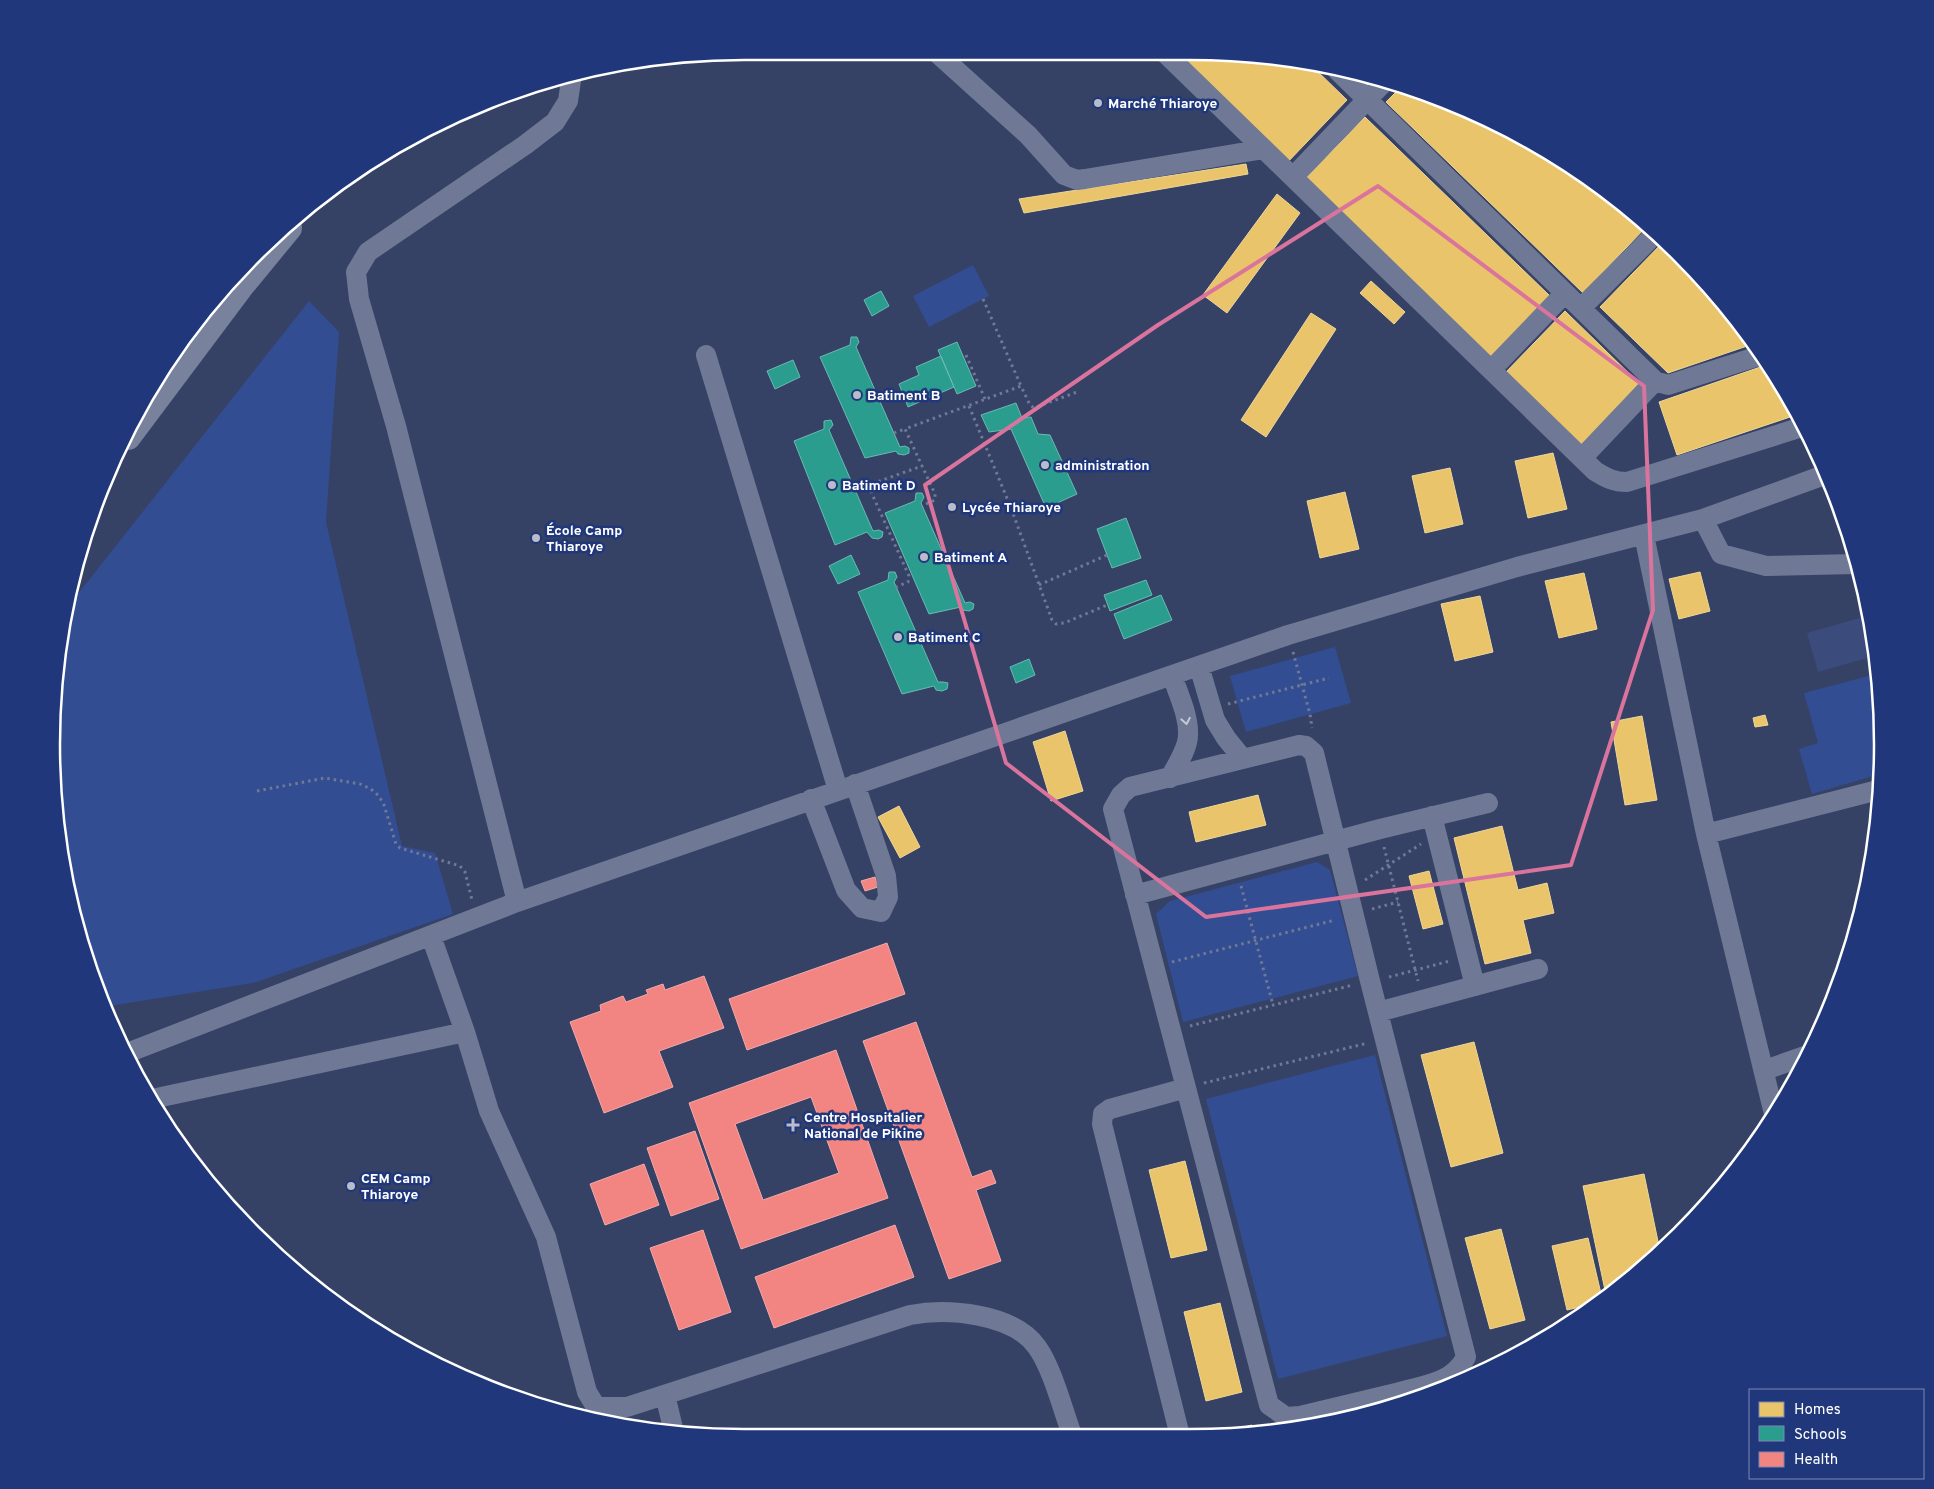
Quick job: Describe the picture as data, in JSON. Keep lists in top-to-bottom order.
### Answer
{
  "places": {
    "other": [
      "Marché Thiaroye",
      "Batiment B",
      "administration",
      "Batiment D",
      "Lycée Thiaroye",
      "École Camp Thiaroye",
      "Batiment A",
      "Batiment C",
      "CEM Camp Thiaroye"
    ],
    "health": ["Centre Hospitalier National de Pikine"]
  },
  "legend": ["Homes", "Schools", "Health"]
}
